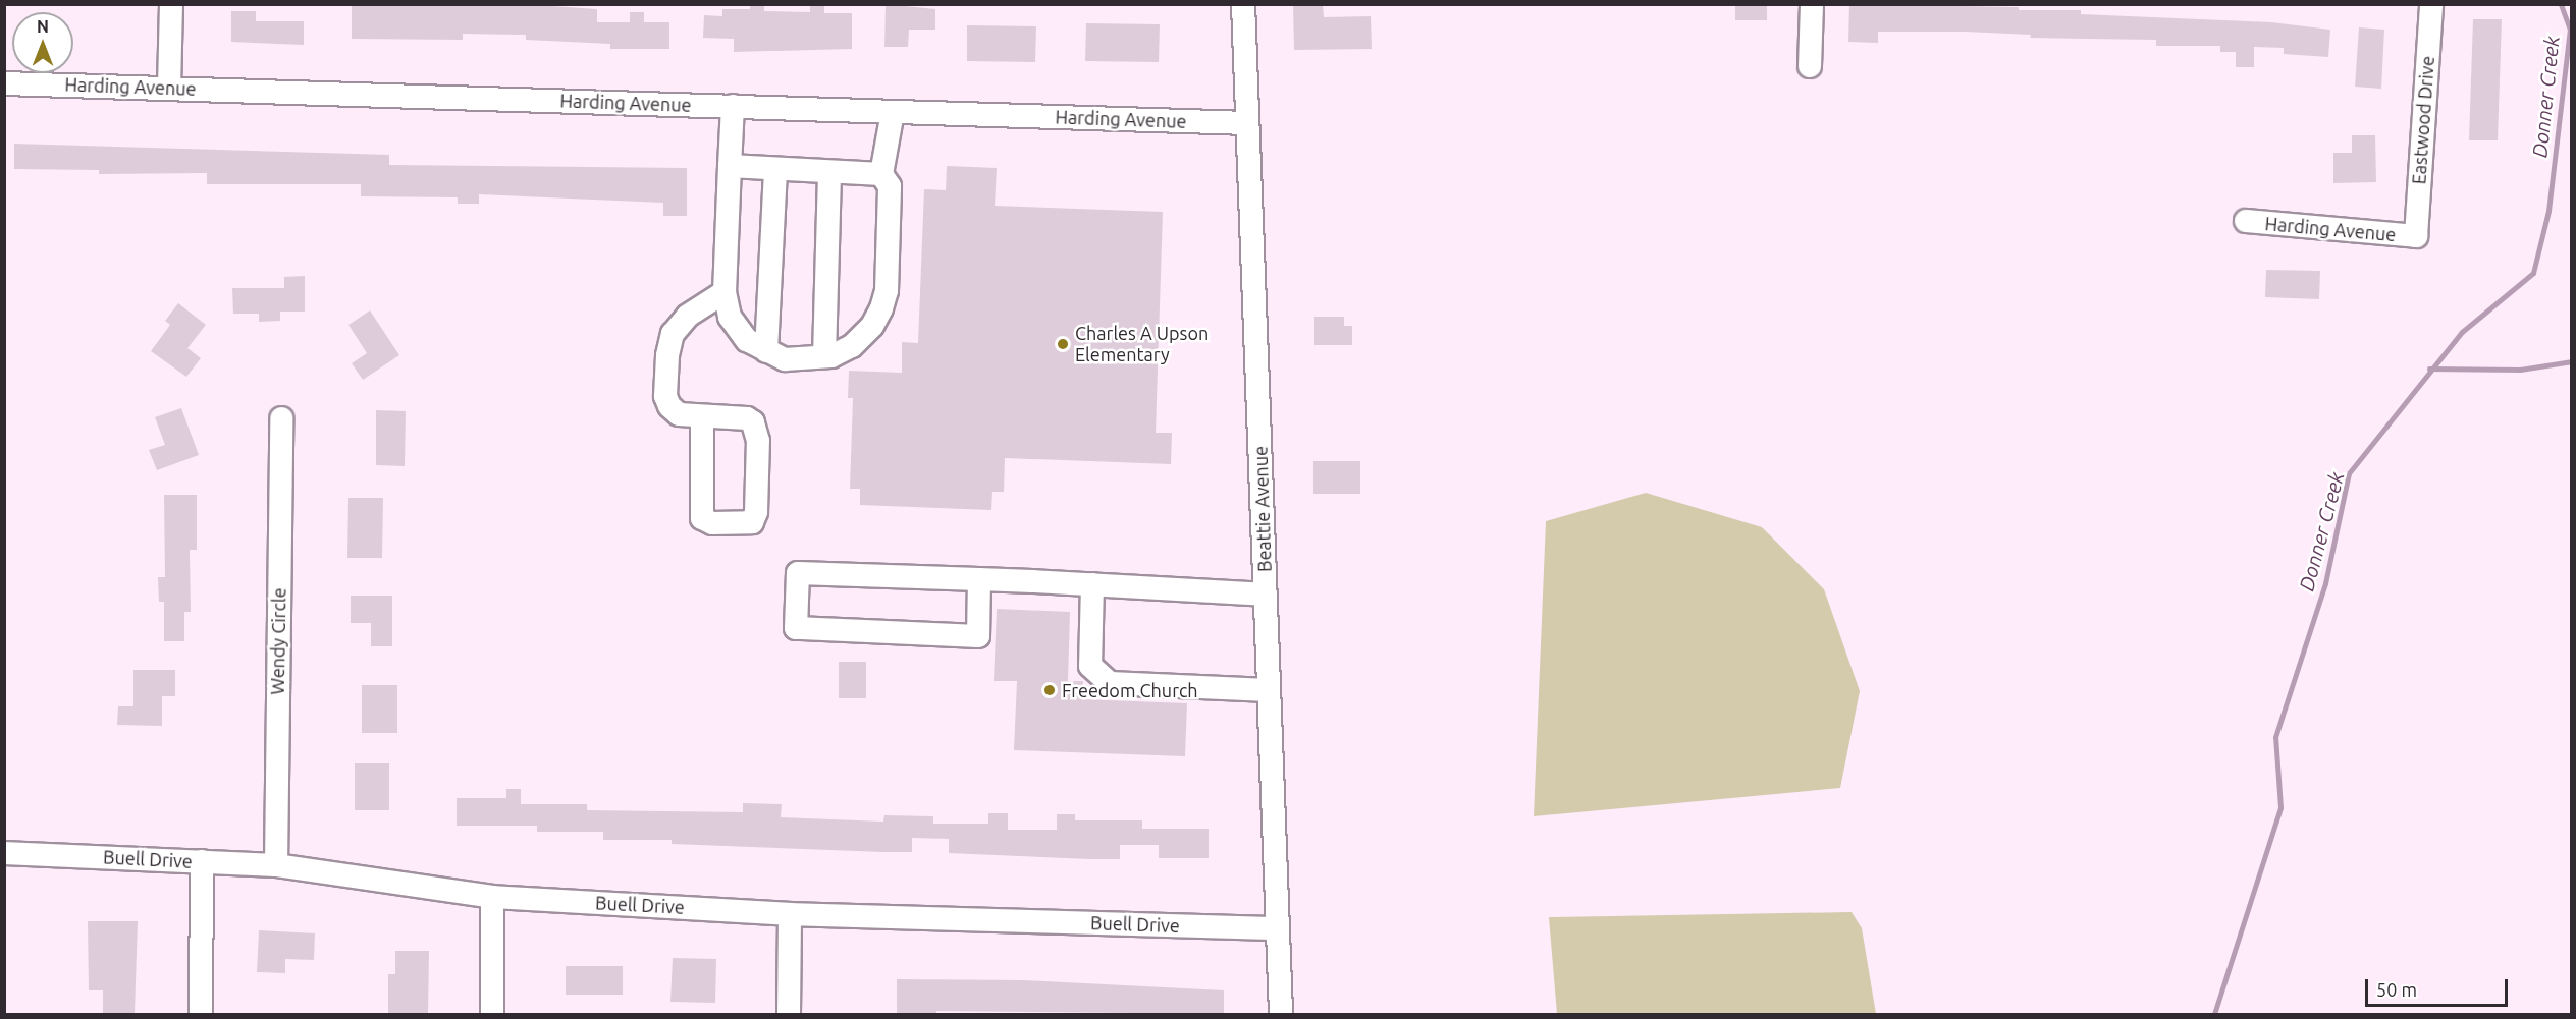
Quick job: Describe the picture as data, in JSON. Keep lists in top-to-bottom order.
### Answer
{
  "streets": {
    "street": [
      "Harding Avenue",
      "Eastwood Drive",
      "Beattie Avenue",
      "Wendy Circle",
      "Buell Drive"
    ]
  },
  "crossings": [
    ["Harding Avenue", "Eastwood Drive"],
    ["Harding Avenue", "Beattie Avenue"],
    ["Beattie Avenue", "Buell Drive"],
    ["Wendy Circle", "Buell Drive"]
  ],
  "water": ["Donner Creek"],
  "places": ["Charles A Upson Elementary", "Freedom Church"],
  "scale_bar": "50 m",
  "north": "top"
}
